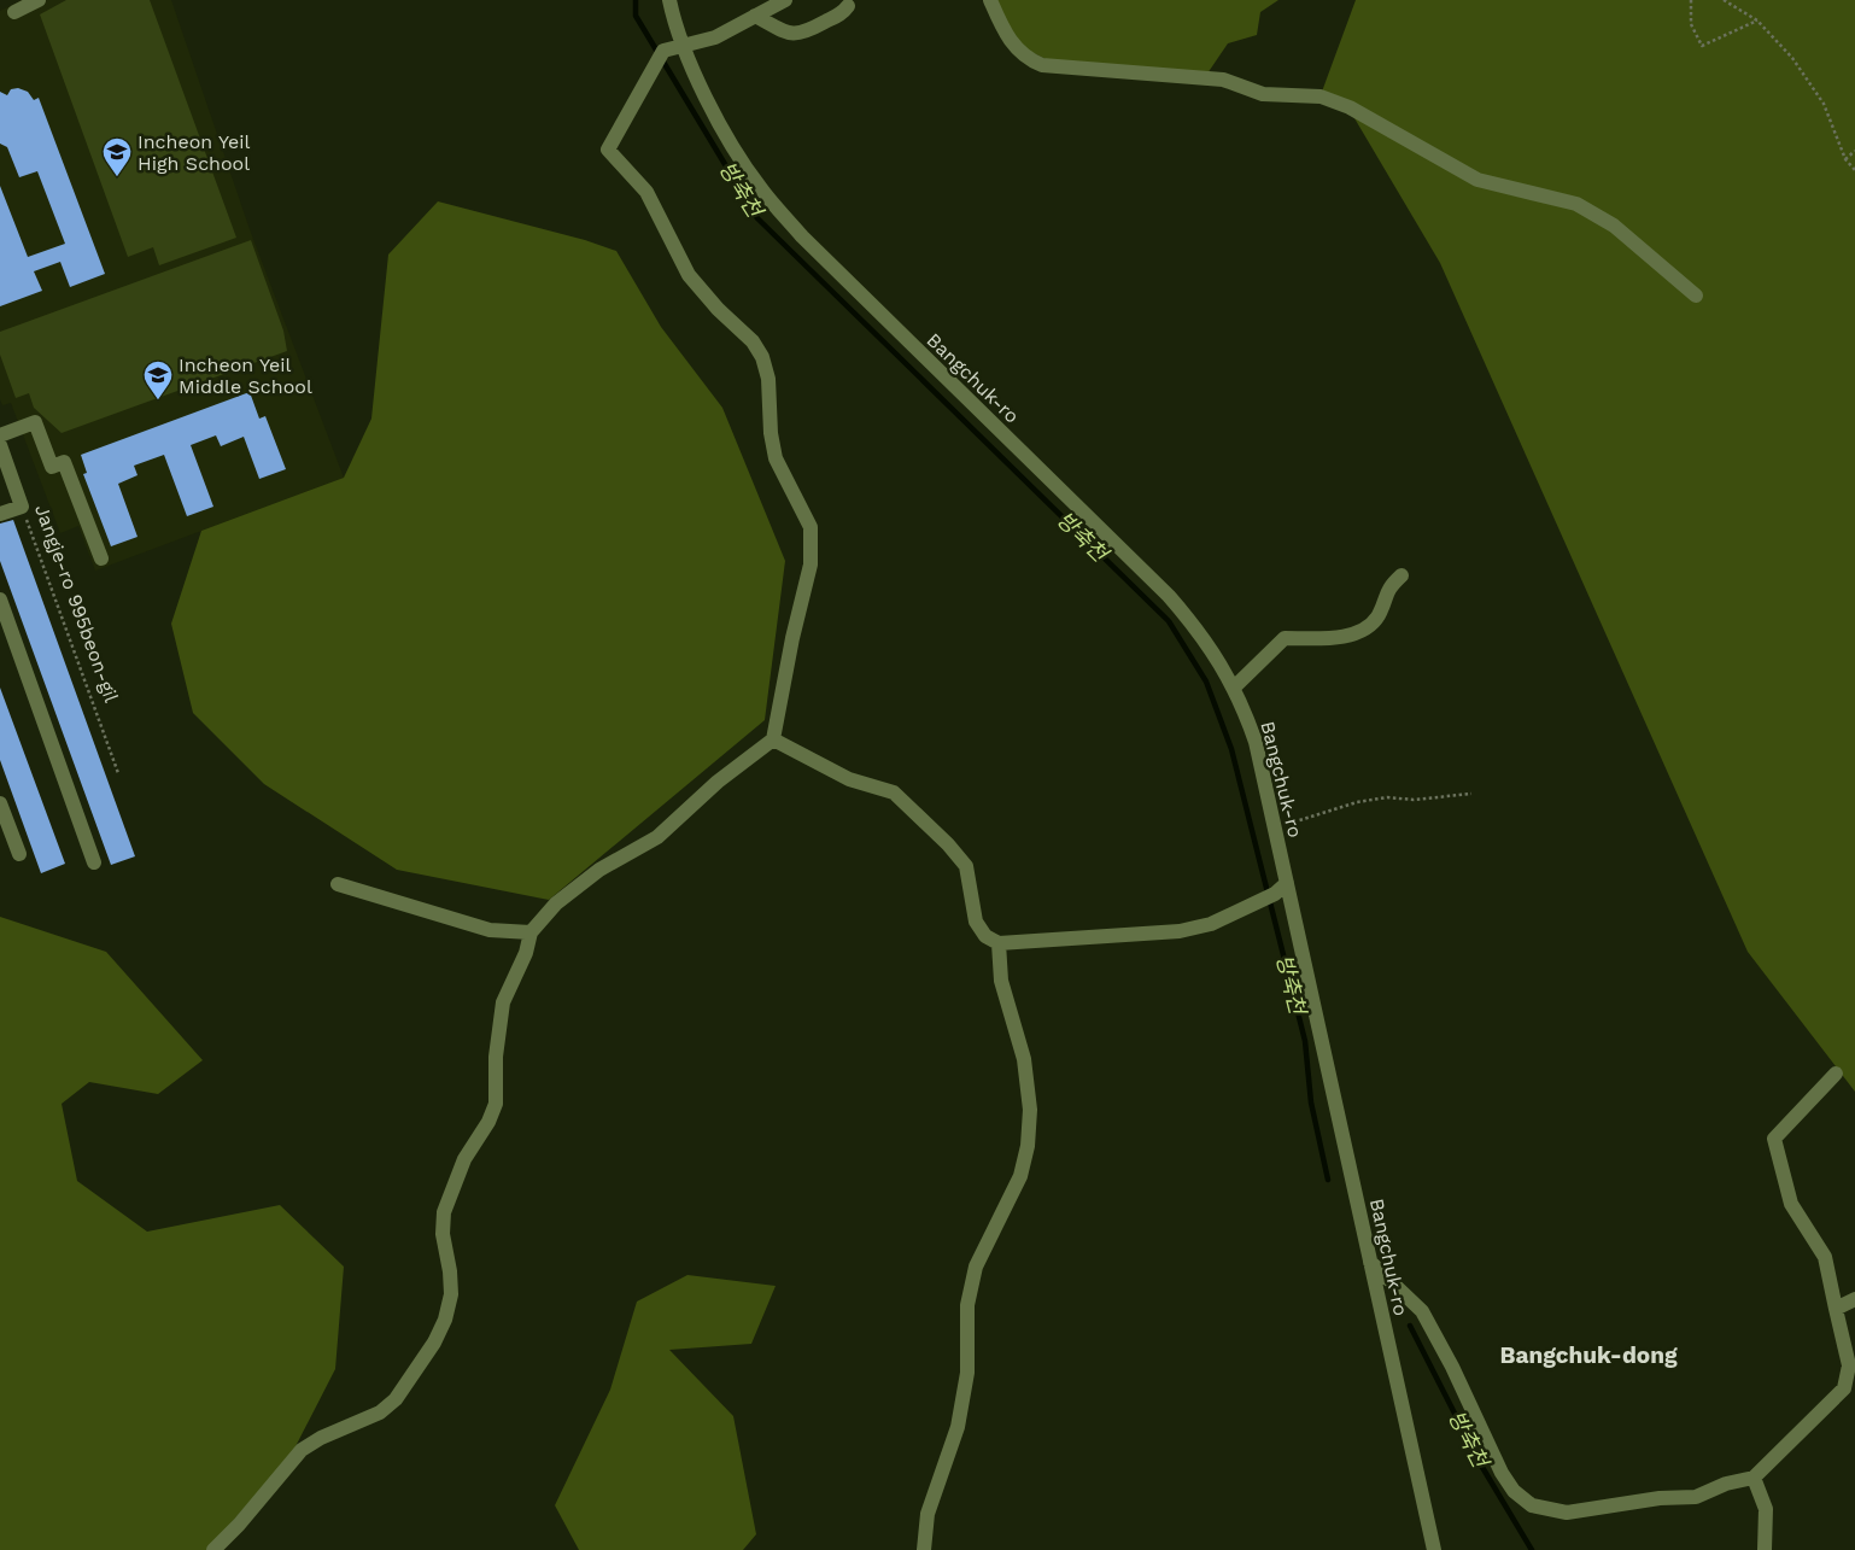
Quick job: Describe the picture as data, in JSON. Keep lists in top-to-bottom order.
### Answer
{
  "streets": {
    "street": ["Bangchuk-ro", "Jangje-ro 995beon-gil"]
  },
  "districts": ["Bangchuk-dong"],
  "water": ["방축천"],
  "places": {
    "school or university": ["Incheon Yeil High School", "Incheon Yeil Middle School"]
  }
}
